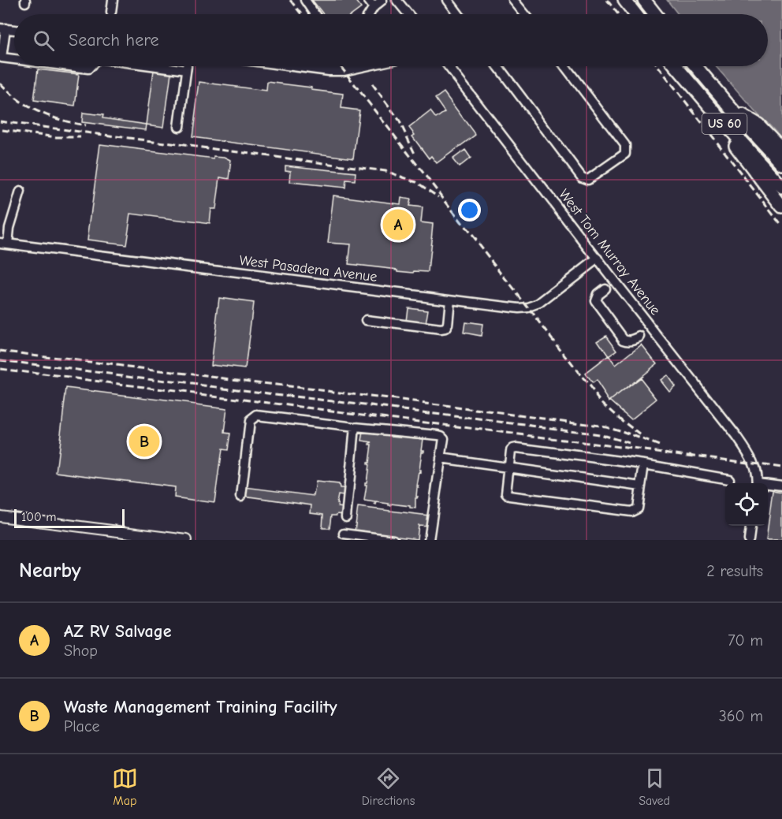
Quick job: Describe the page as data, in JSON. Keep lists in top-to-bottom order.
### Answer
{
  "streets": {
    "highway": ["US 60"],
    "street": ["West Tom Murray Avenue", "West Pasadena Avenue"]
  },
  "crossings": [
    ["West Tom Murray Avenue", "West Pasadena Avenue"]
  ],
  "scale_bar": "100 m",
  "page": {
    "search": "Search here",
    "pins": ["A", "B"],
    "scale": "100 m",
    "heading": ["Nearby", "2 results"],
    "list": [
      {
        "mark": "A",
        "name": "AZ RV Salvage",
        "note": "Shop",
        "value": "70 m"
      },
      {
        "mark": "B",
        "name": "Waste Management Training Facility",
        "note": "Place",
        "value": "360 m"
      }
    ],
    "nav": ["Map", "Directions", "Saved"]
  }
}
